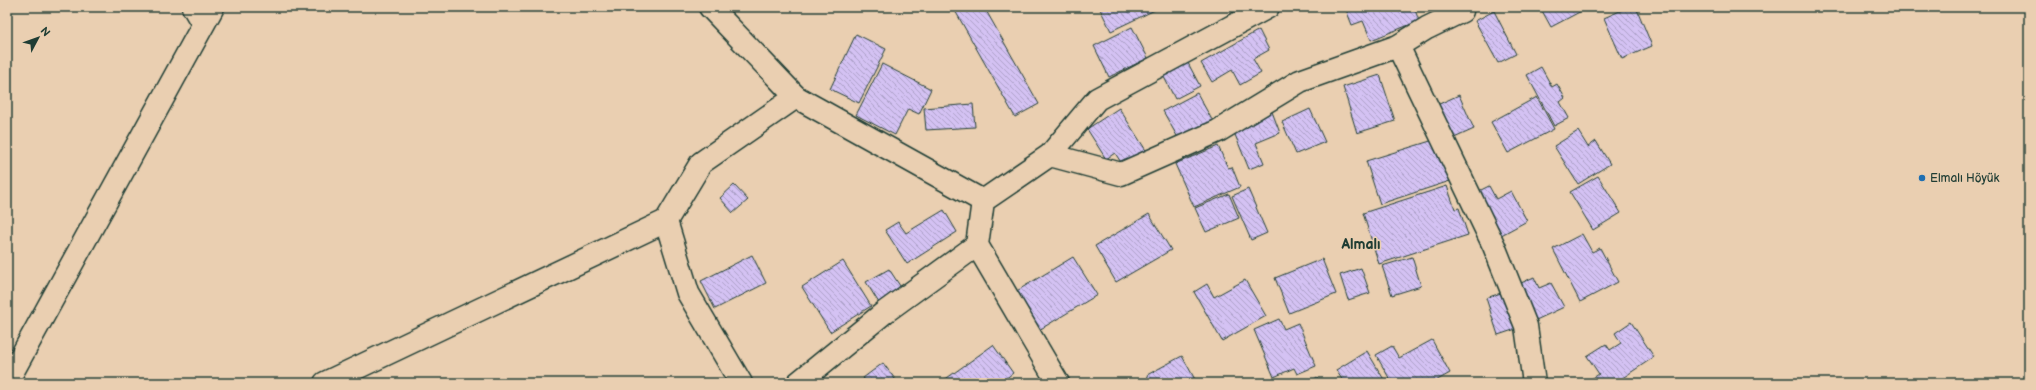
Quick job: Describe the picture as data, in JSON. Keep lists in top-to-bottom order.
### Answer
{
  "districts": ["Almalı"],
  "places": ["Elmalı Höyük"],
  "north": "top right"
}
